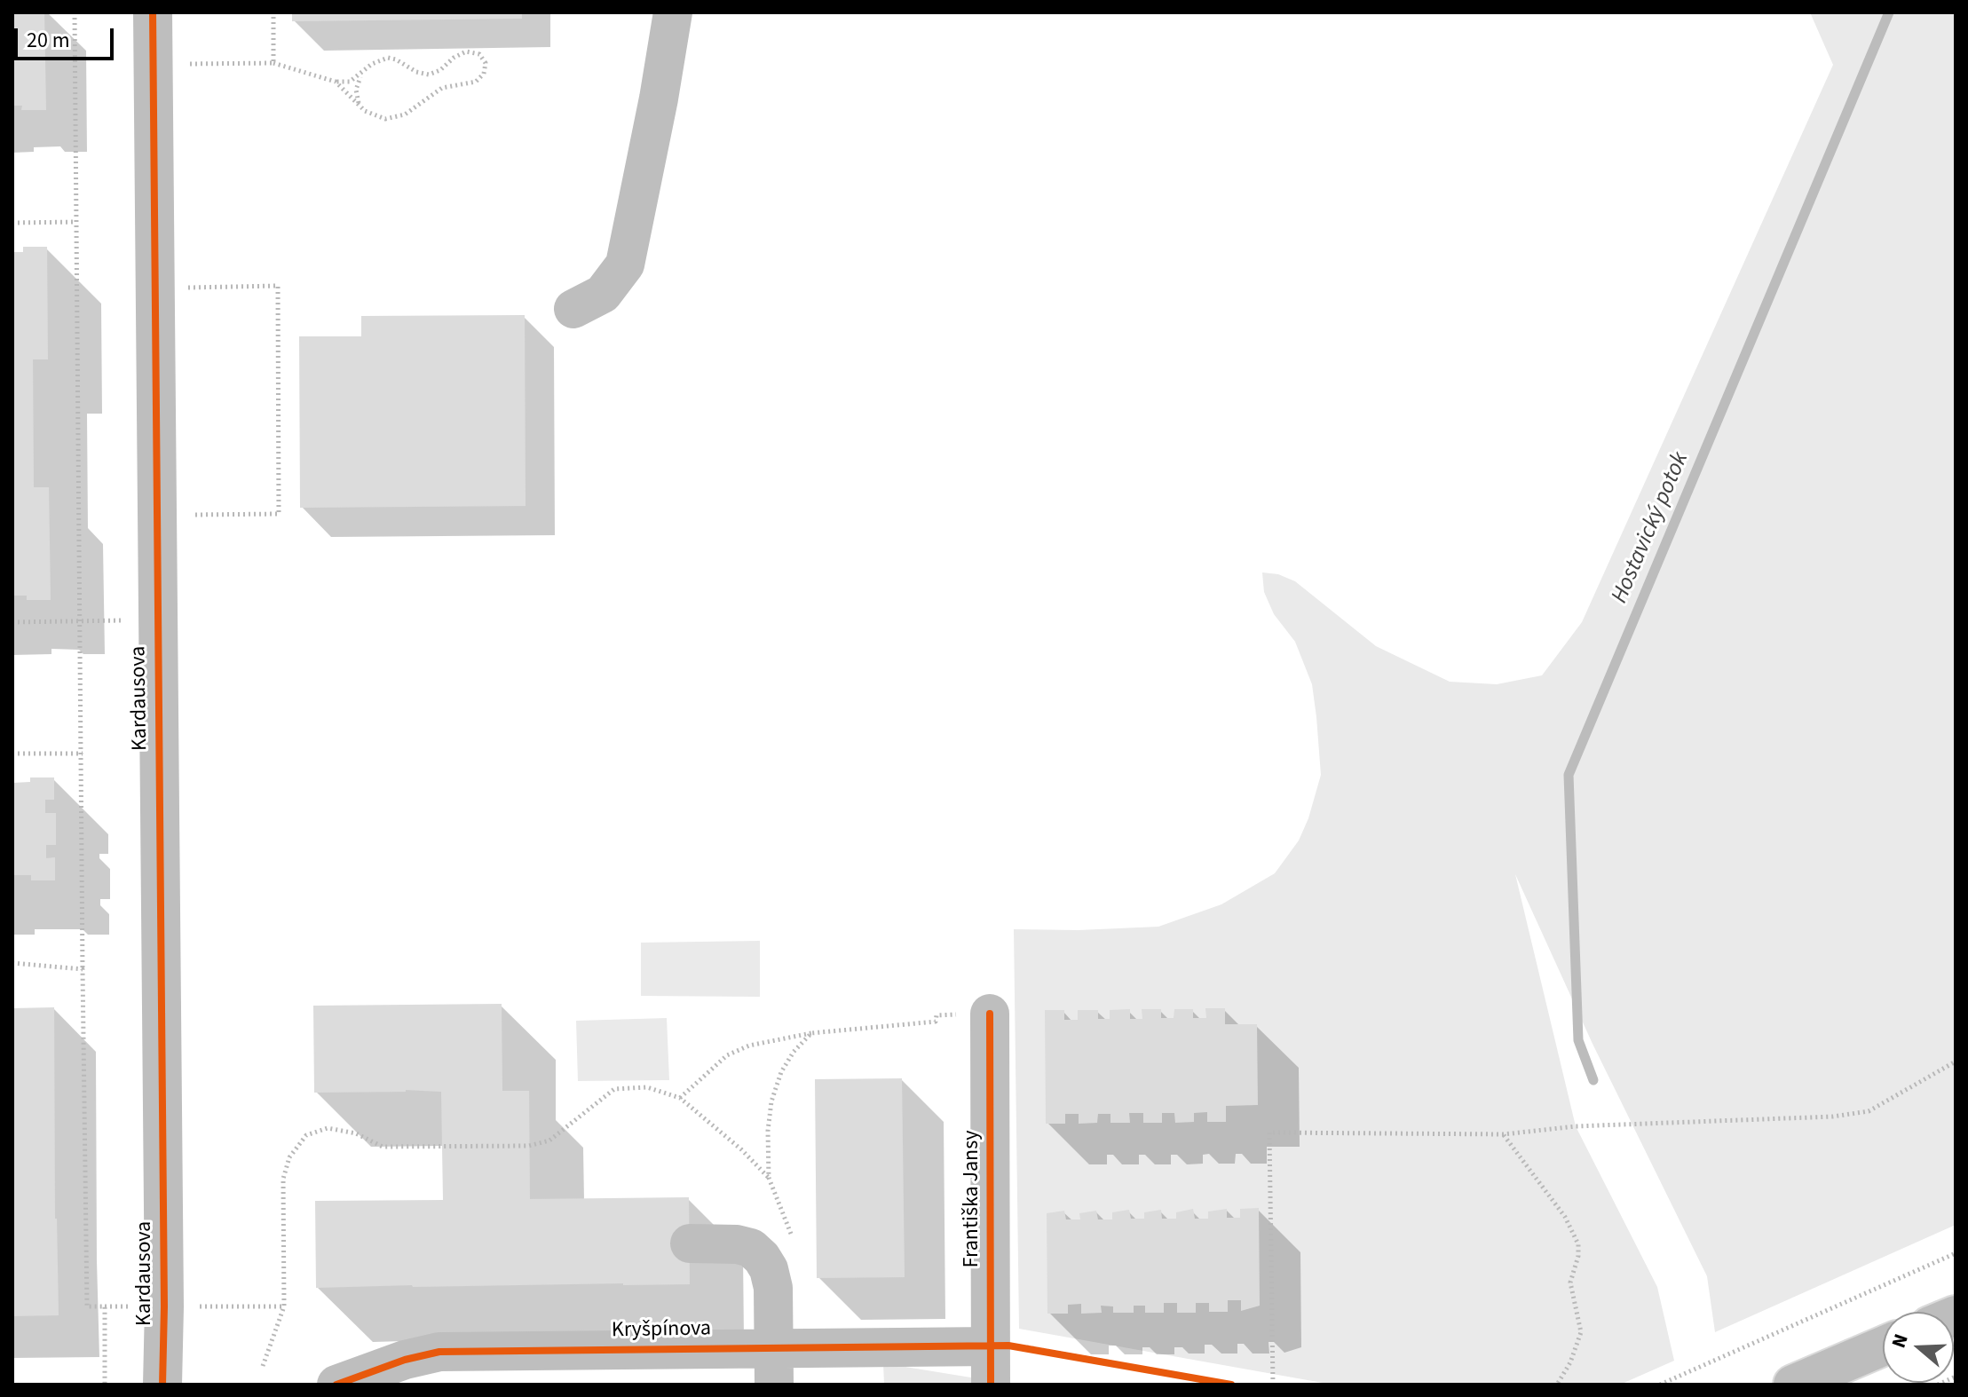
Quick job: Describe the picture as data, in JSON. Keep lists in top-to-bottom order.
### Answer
{
  "streets": {
    "street": ["Kardausova", "Františka Jansy", "Kryšpínova"]
  },
  "crossings": [
    ["Františka Jansy", "Kryšpínova"]
  ],
  "water": ["Hostavický potok"],
  "scale_bar": "20 m",
  "north": "left"
}
